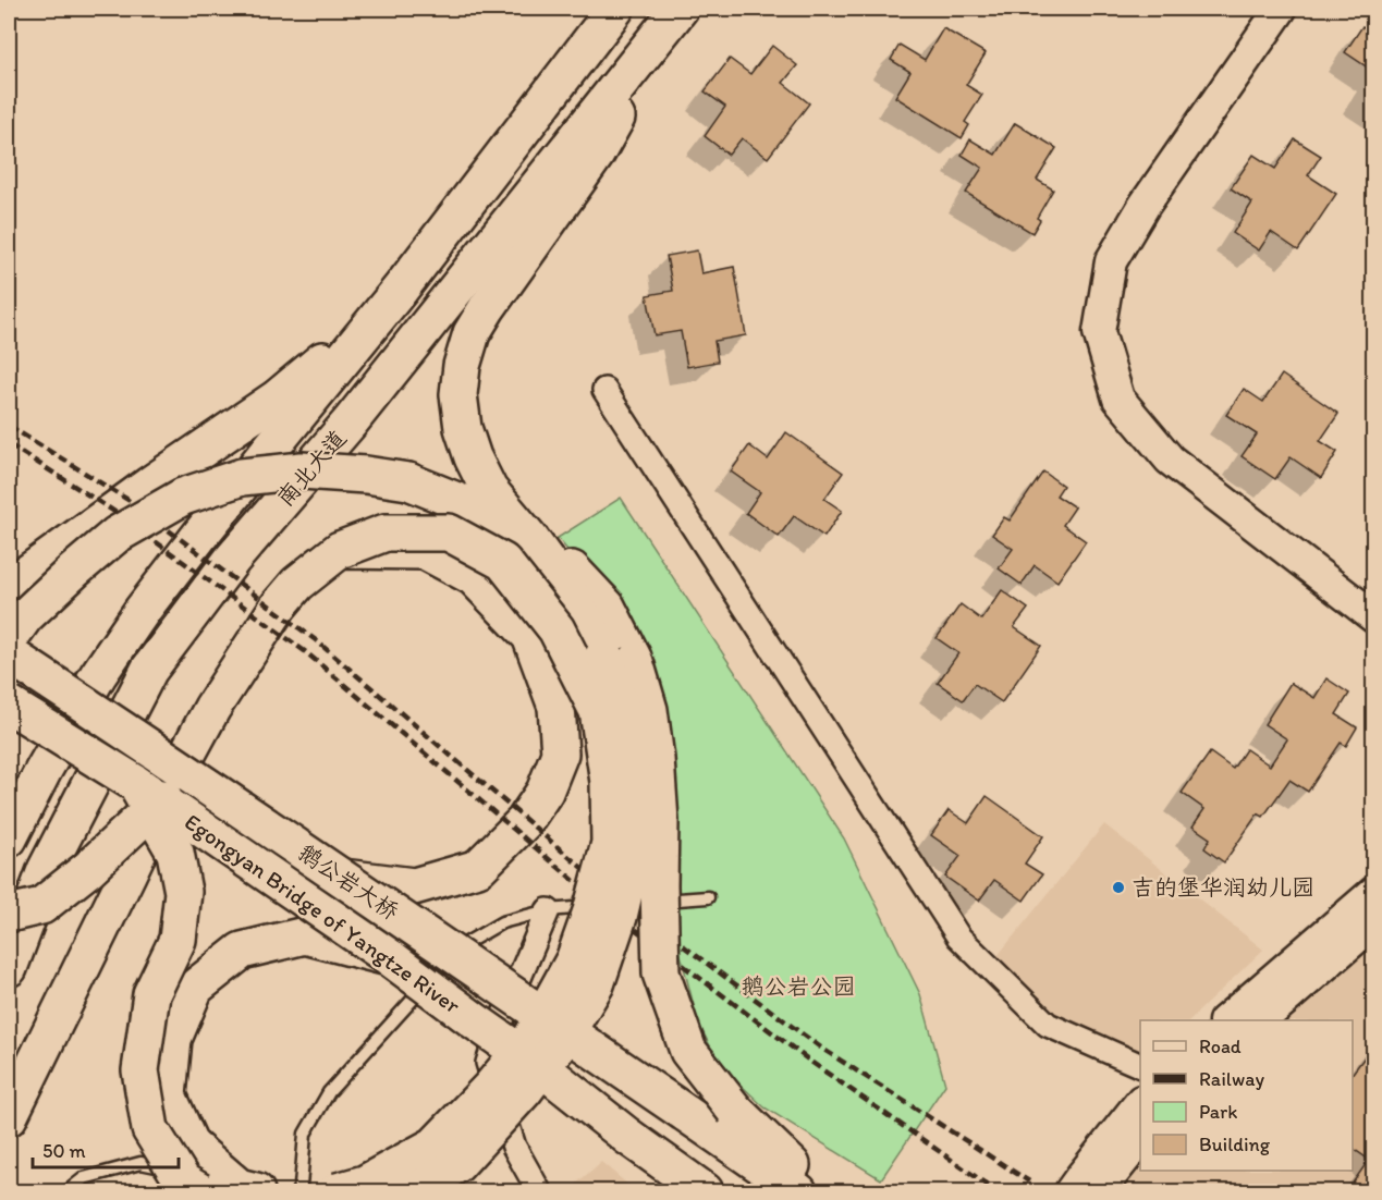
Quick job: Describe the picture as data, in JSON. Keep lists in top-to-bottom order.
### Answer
{
  "streets": {
    "highway": ["南北大道", "鹅公岩大桥", "Egongyan Bridge of Yangtze River"]
  },
  "parks": ["鹅公岩公园"],
  "places": ["吉的堡华润幼儿园"],
  "legend": [
    "Road",
    "Railway",
    "Park",
    "Building"
  ],
  "scale_bar": "50 m"
}
